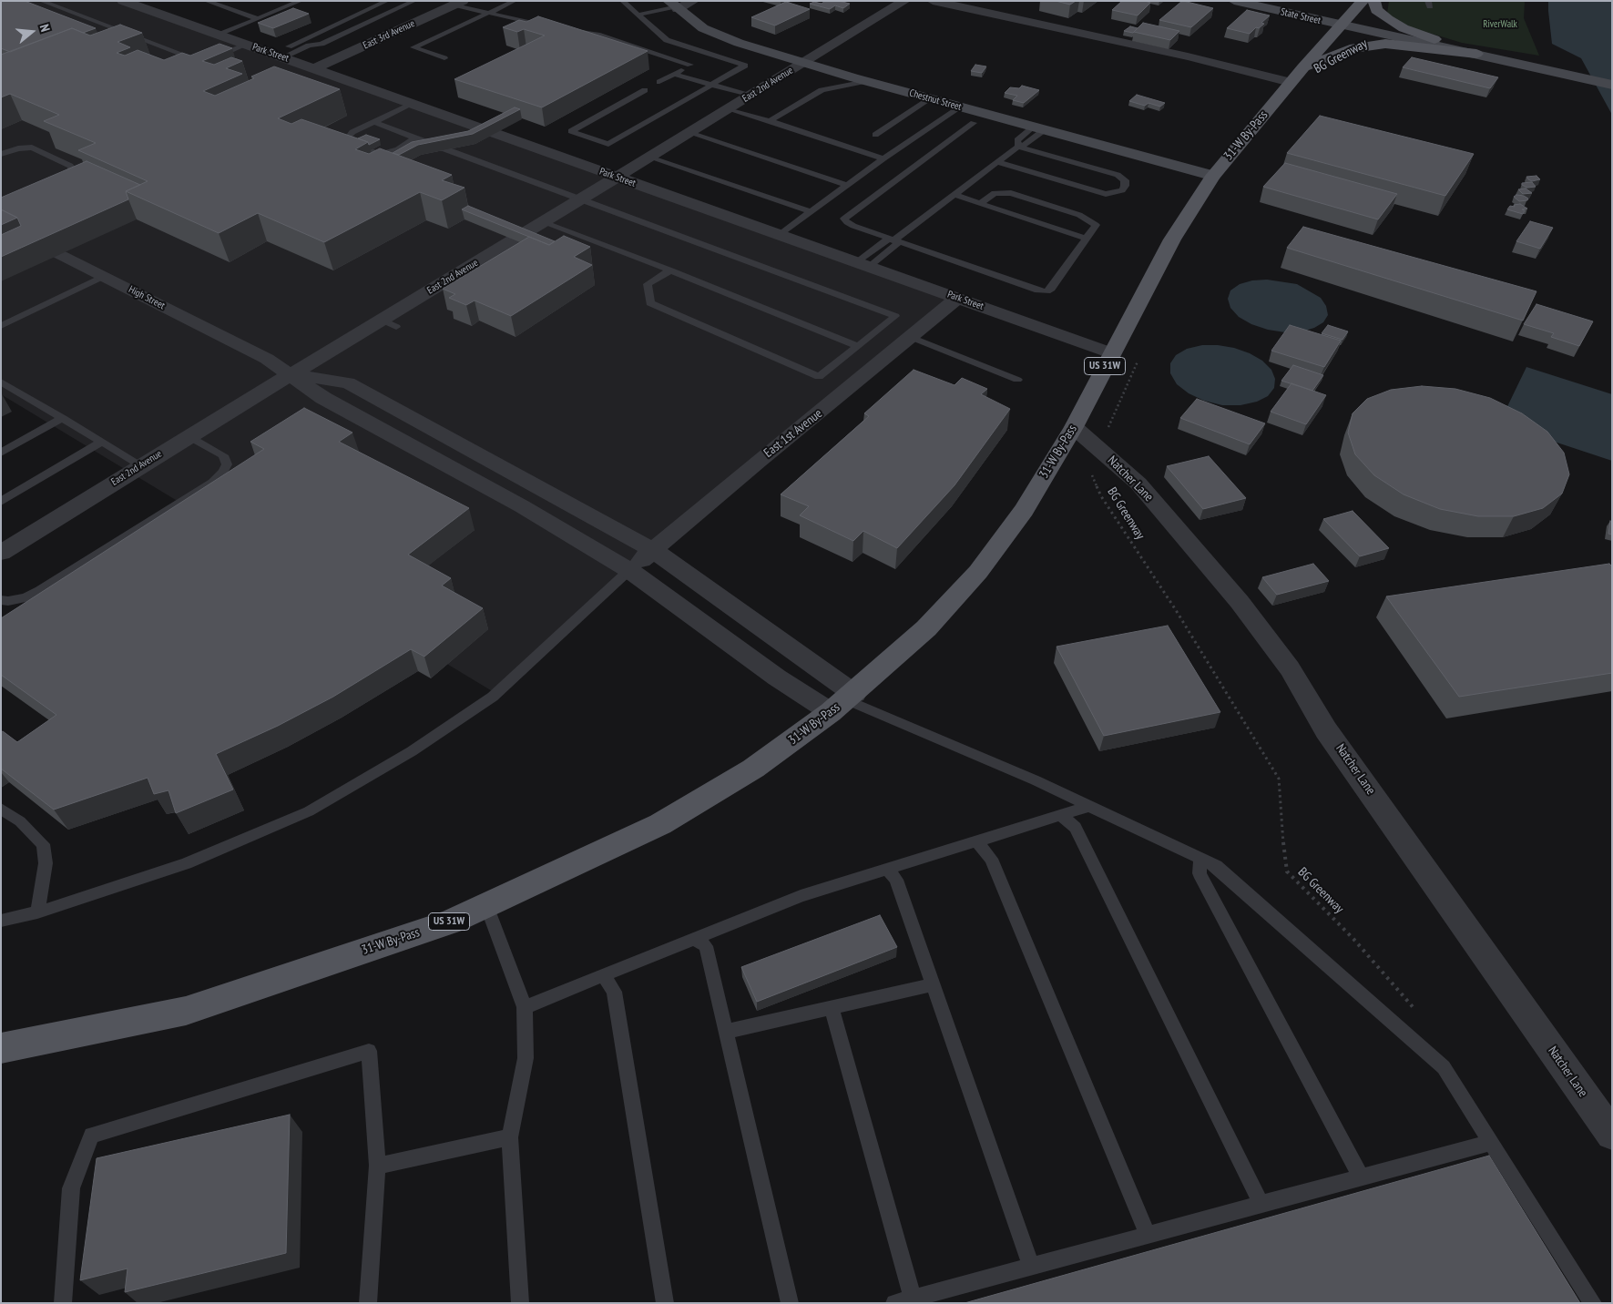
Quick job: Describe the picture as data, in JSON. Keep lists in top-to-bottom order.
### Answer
{
  "streets": {
    "main road": ["31-W By-Pass", "US 31W"],
    "street": [
      "State Street",
      "East 3rd Avenue",
      "Park Street",
      "East 2nd Avenue",
      "Chestnut Street",
      "High Street",
      "East 1st Avenue",
      "Natcher Lane"
    ],
    "path": ["BG Greenway"]
  },
  "crossings": [
    ["State Street", "31-W By-Pass"],
    ["State Street", "US 31W"],
    ["East 3rd Avenue", "Park Street"],
    ["Park Street", "East 2nd Avenue"],
    ["Park Street", "31-W By-Pass"],
    ["Park Street", "East 1st Avenue"],
    ["BG Greenway", "Natcher Lane"],
    ["East 2nd Avenue", "Chestnut Street"],
    ["East 2nd Avenue", "High Street"],
    ["Chestnut Street", "31-W By-Pass"],
    ["31-W By-Pass", "High Street"],
    ["31-W By-Pass", "US 31W"],
    ["31-W By-Pass", "Natcher Lane"],
    ["High Street", "East 1st Avenue"]
  ],
  "parks": ["RiverWalk"],
  "north": "right"
}
